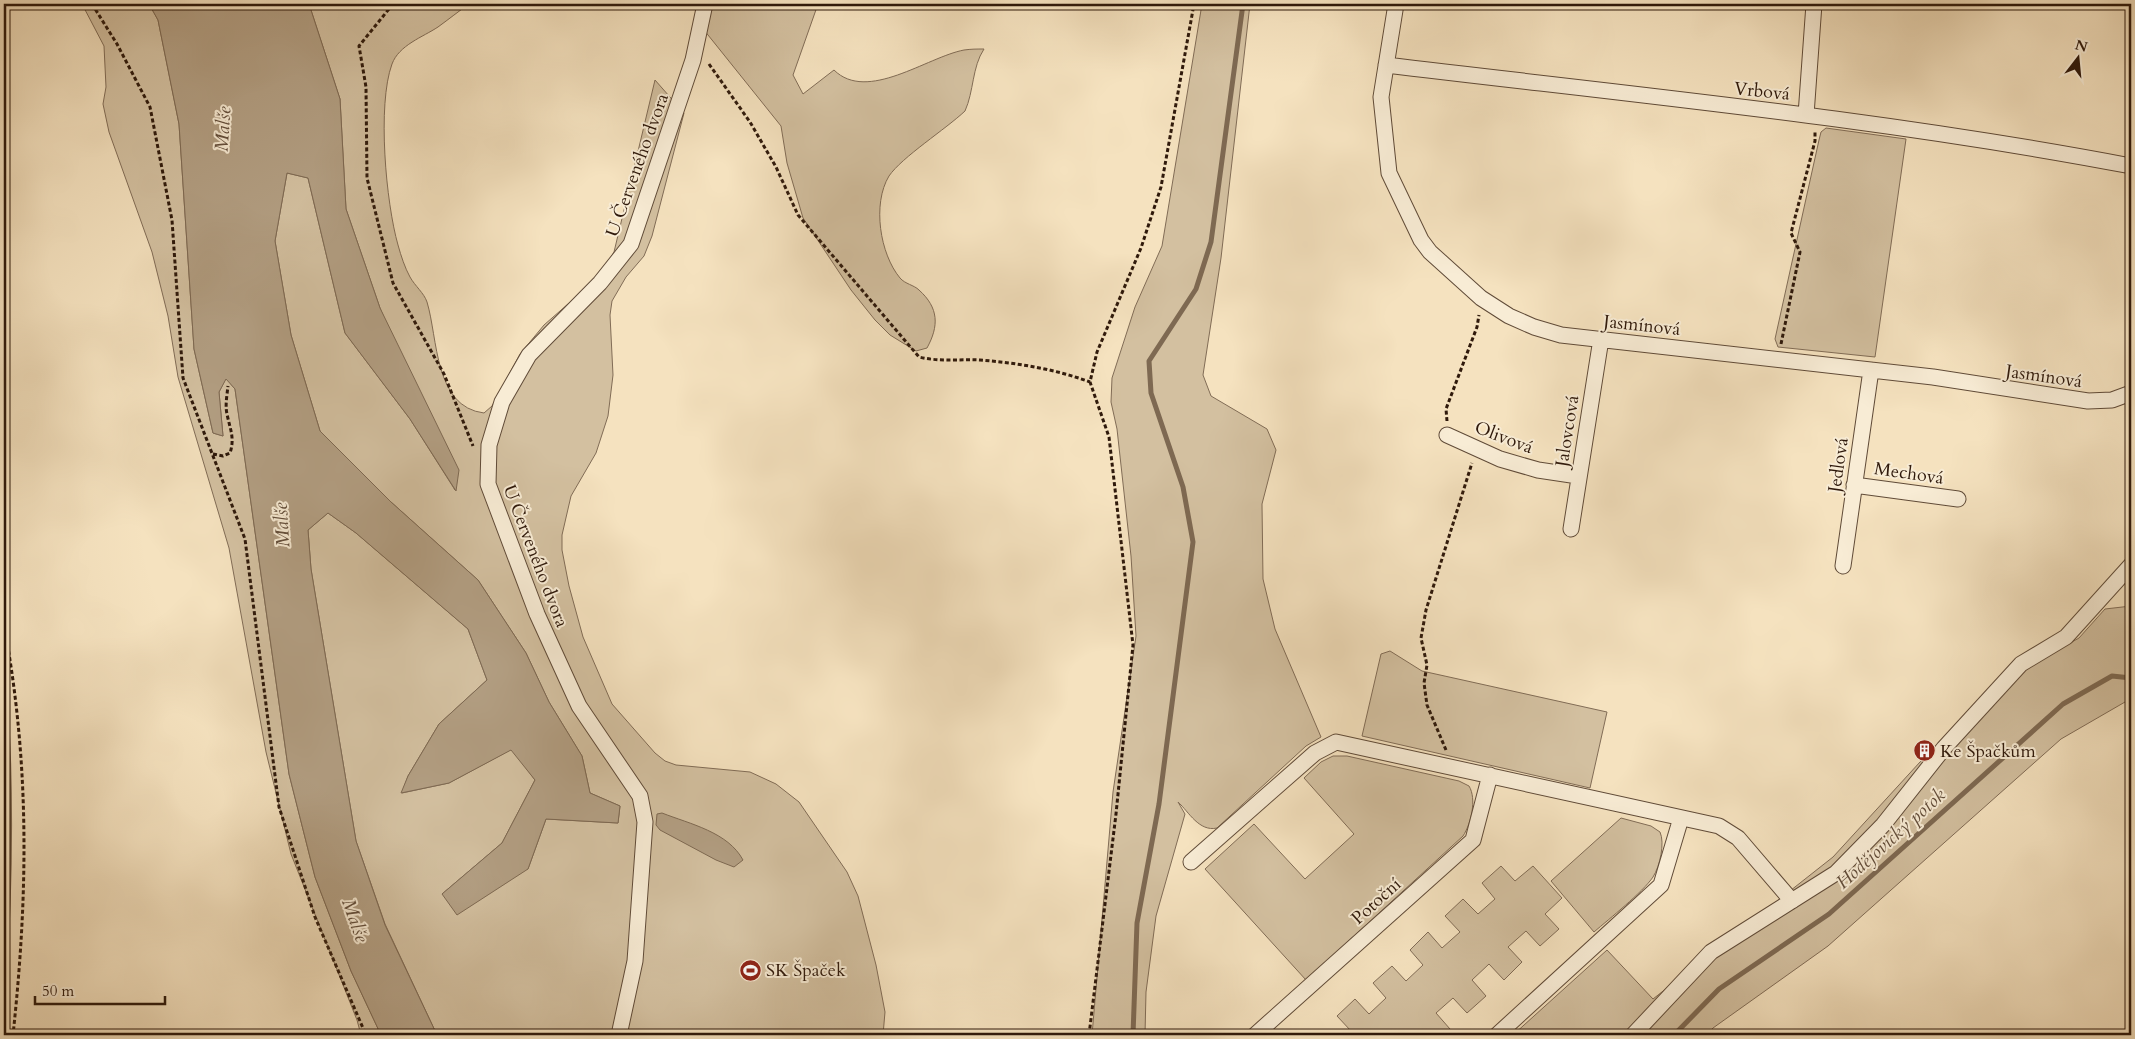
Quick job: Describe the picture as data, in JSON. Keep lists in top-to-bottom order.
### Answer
{
  "streets": {
    "street": [
      "Vrbová",
      "U Červeného dvora",
      "Jasmínová",
      "Jalovcová",
      "Olivová",
      "Jedlová",
      "Mechová",
      "Potoční"
    ]
  },
  "crossings": [
    ["Vrbová", "Jasmínová"],
    ["Jasmínová", "Jalovcová"],
    ["Jasmínová", "Jedlová"],
    ["Jalovcová", "Olivová"],
    ["Jedlová", "Mechová"]
  ],
  "water": ["Malše", "Hodějovický potok"],
  "places": {
    "building": ["Ke Špačkům"],
    "sports": ["SK Špaček"]
  },
  "scale_bar": "50 m",
  "north": "top"
}
